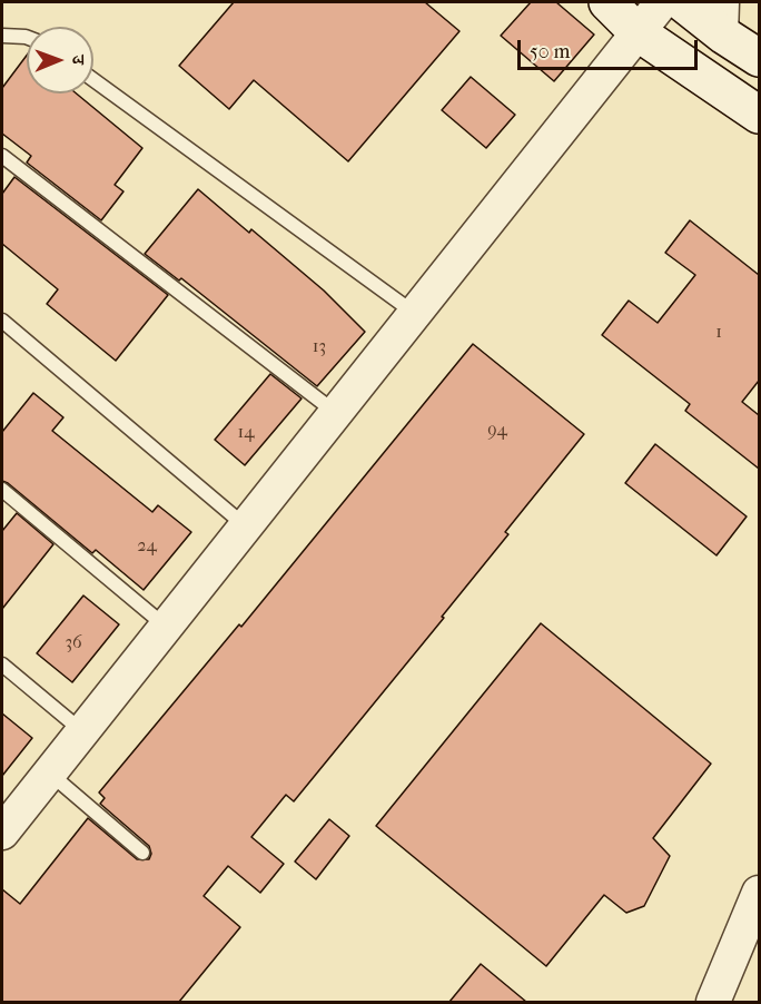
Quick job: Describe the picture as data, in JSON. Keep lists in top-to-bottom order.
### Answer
{
  "house_numbers": [
    "1",
    "13",
    "94",
    "14",
    "24",
    "36"
  ],
  "scale_bar": "50 m",
  "north": "right"
}
